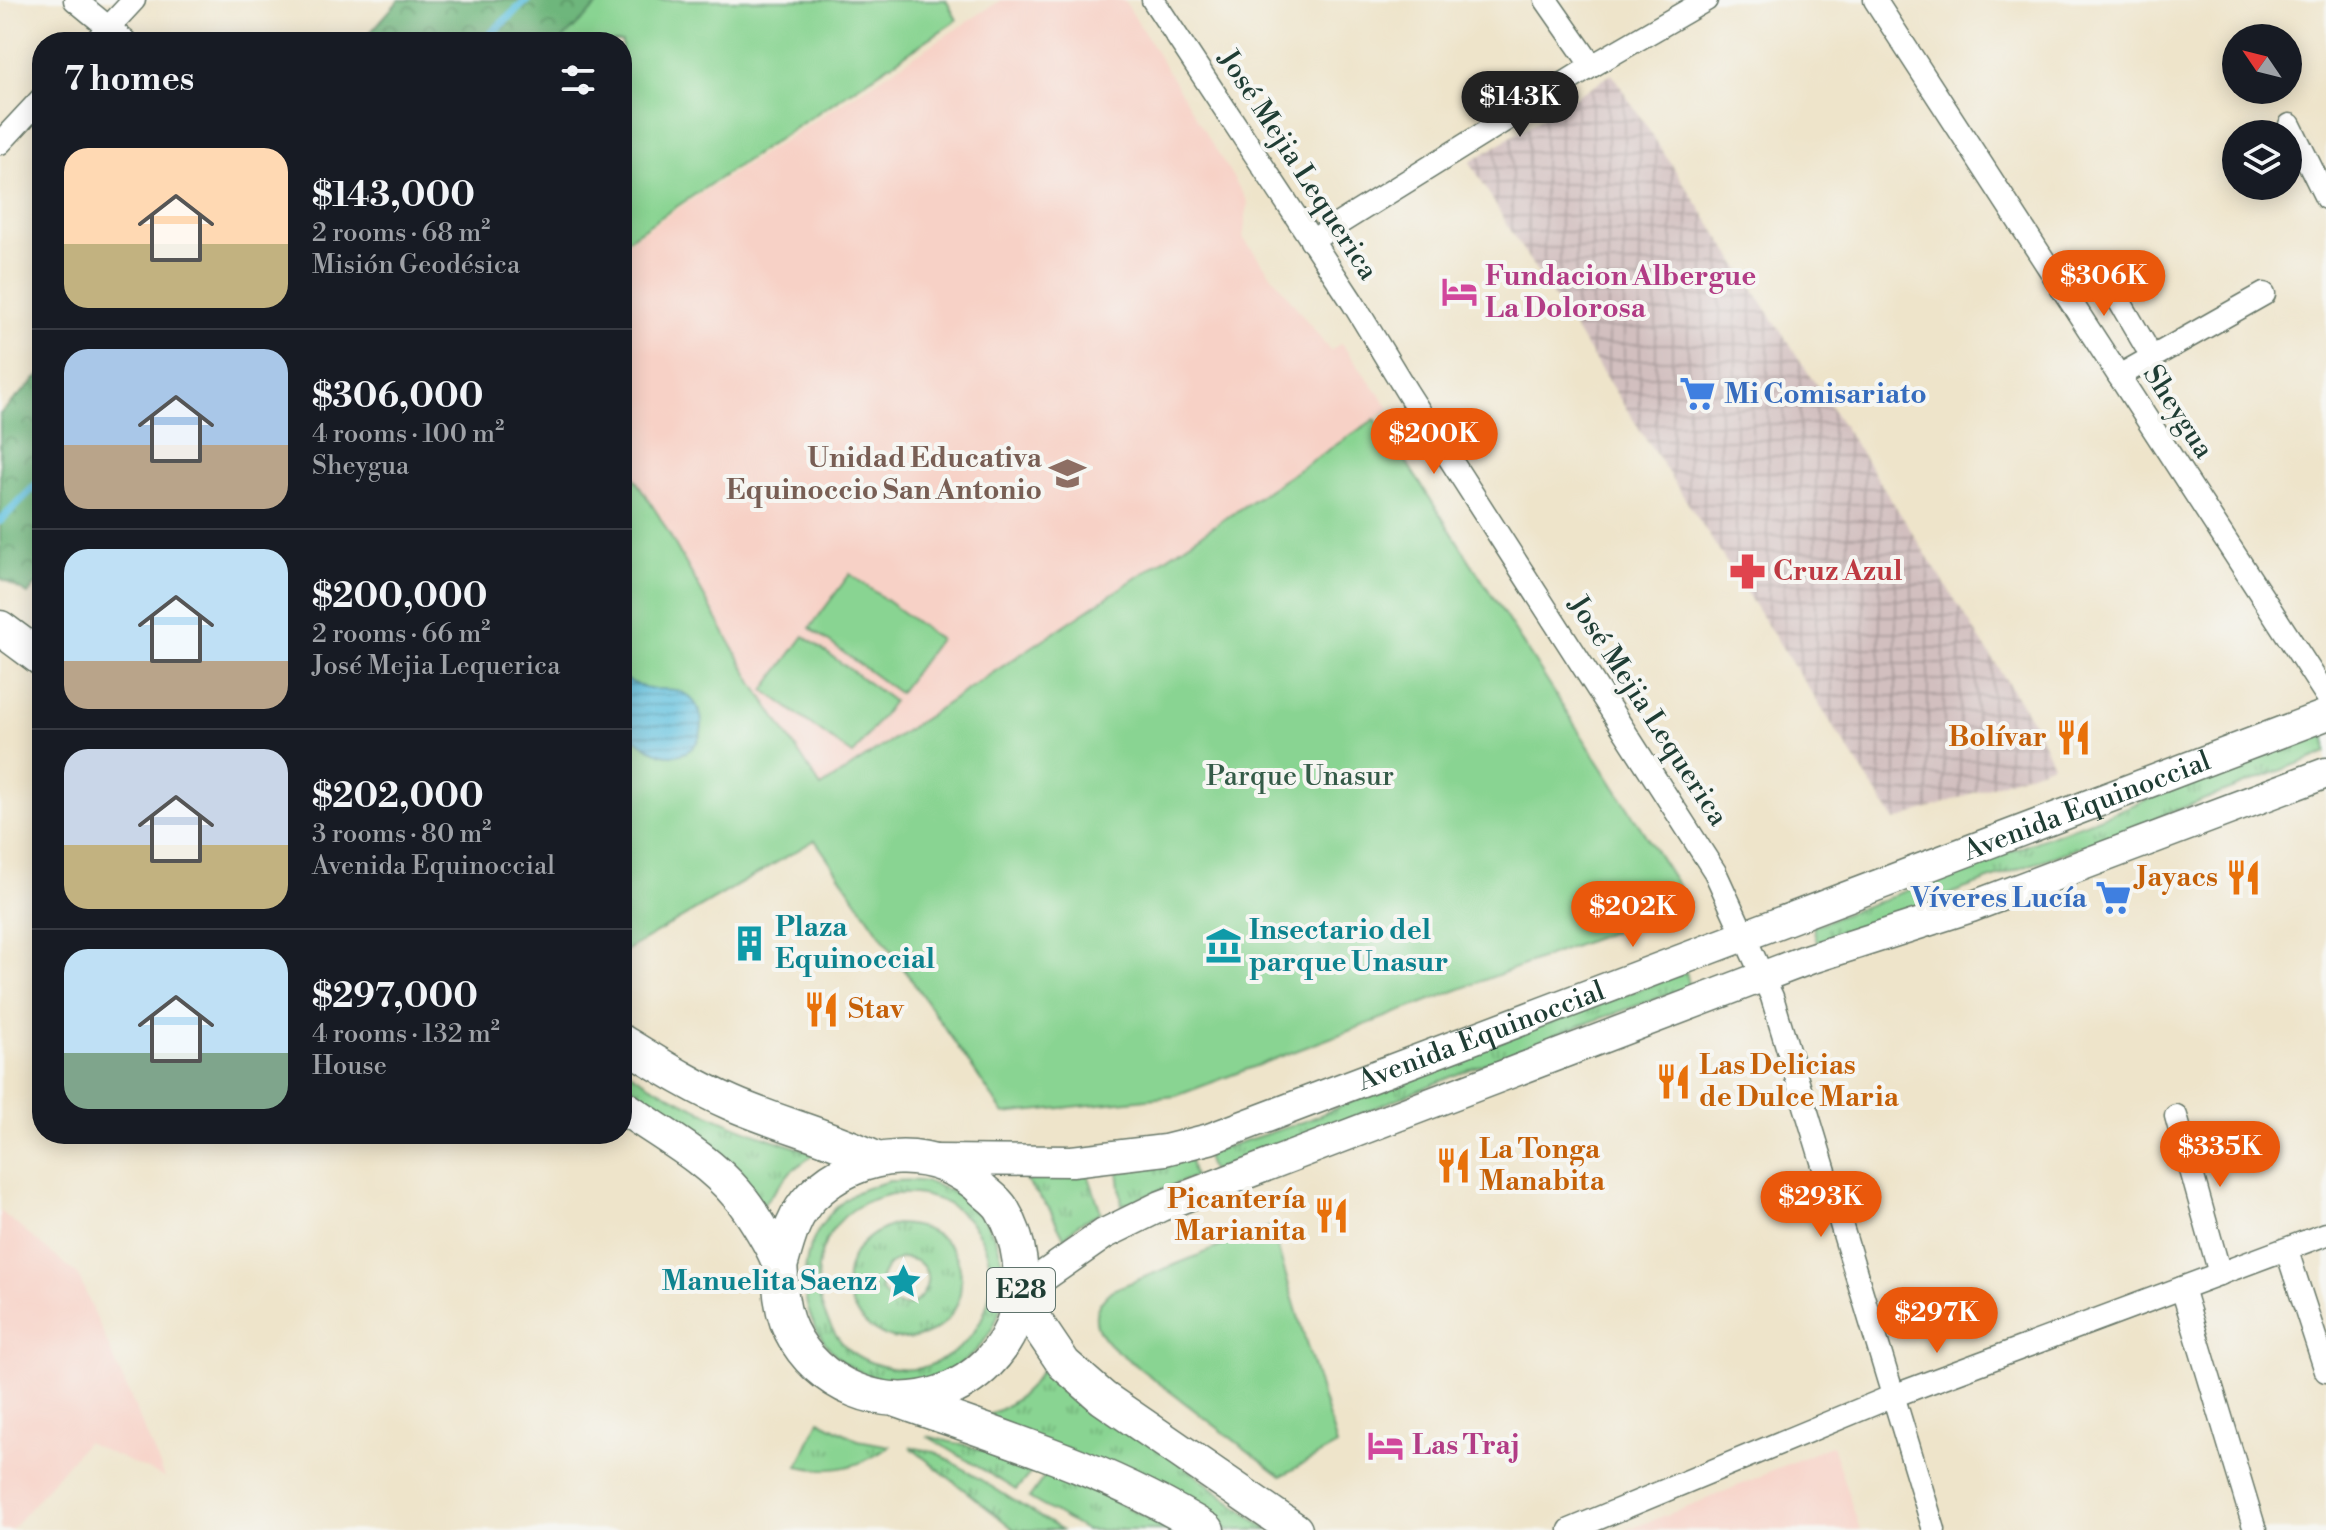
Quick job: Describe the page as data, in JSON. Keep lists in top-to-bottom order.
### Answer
{
  "streets": {
    "main road": ["Avenida Equinoccial", "E28"],
    "street": ["José Mejia Lequerica", "Sheygua"]
  },
  "crossings": [
    ["José Mejia Lequerica", "Avenida Equinoccial"],
    ["Avenida Equinoccial", "E28"]
  ],
  "parks": ["Parque Unasur"],
  "places": {
    "hotel": ["Fundacion Albergue La Dolorosa", "Las Traj"],
    "supermarket": ["Mi Comisariato", "Víveres Lucía"],
    "school or university": ["Unidad Educativa Equinoccio San Antonio"],
    "pharmacy": ["Cruz Azul"],
    "restaurant": [
      "Bolívar",
      "Jayacs",
      "Stav",
      "Las Delicias de Dulce Maria",
      "La Tonga Manabita",
      "Picantería Marianita"
    ],
    "building": ["Plaza Equinoccial"],
    "museum": ["Insectario del parque Unasur"],
    "place": ["Manuelita Saenz"]
  },
  "north": "top left",
  "page": {
    "heading": "7 homes",
    "price": [
      "$143K",
      "$306K",
      "$200K",
      "$202K",
      "$335K",
      "$293K",
      "$297K"
    ],
    "list": [
      {
        "name": "$143,000",
        "note": "2 rooms · 68 m² · Misión Geodésica"
      },
      {
        "name": "$306,000",
        "note": "4 rooms · 100 m² · Sheygua"
      },
      {
        "name": "$200,000",
        "note": "2 rooms · 66 m² · José Mejia Lequerica"
      },
      {
        "name": "$202,000",
        "note": "3 rooms · 80 m² · Avenida Equinoccial"
      },
      {
        "name": "$297,000",
        "note": "4 rooms · 132 m² · House"
      }
    ]
  }
}
